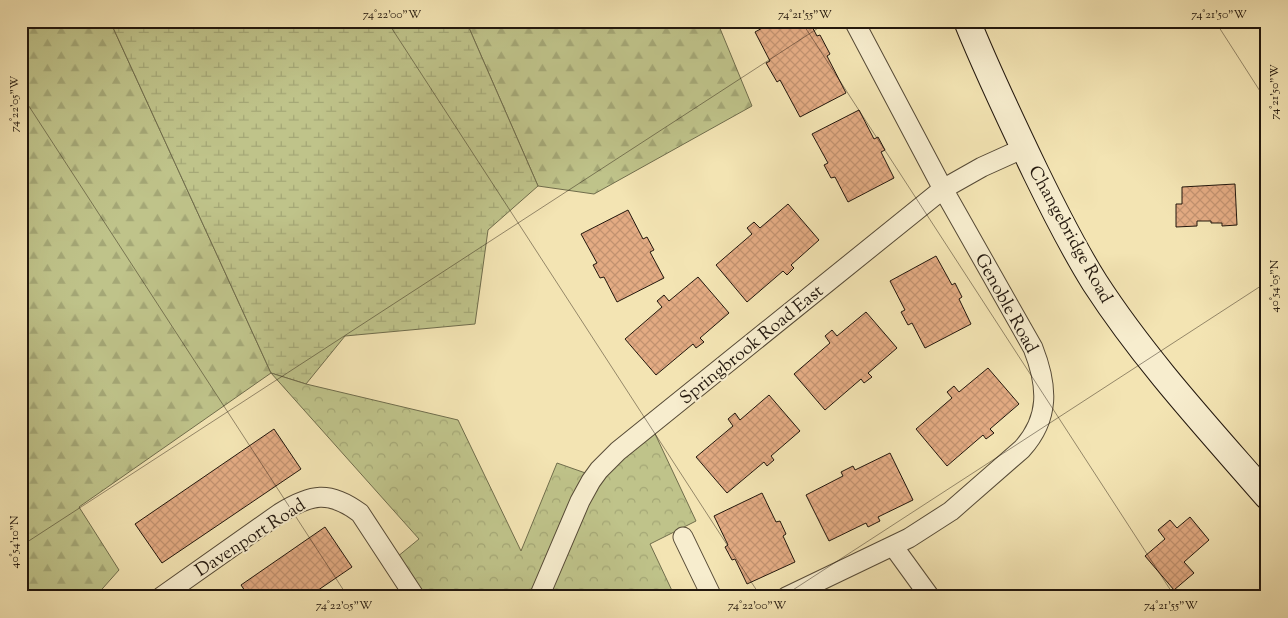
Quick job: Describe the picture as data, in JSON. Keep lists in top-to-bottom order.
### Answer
{
  "streets": {
    "main road": ["Changebridge Road"],
    "street": ["Genoble Road", "Springbrook Road East", "Davenport Road"]
  },
  "crossings": [
    ["Changebridge Road", "Springbrook Road East"],
    ["Genoble Road", "Springbrook Road East"]
  ],
  "coordinates": [
    "74°22'00\"W",
    "74°21'55\"W",
    "74°21'50\"W",
    "74°22'05\"W",
    "40°54'05\"N",
    "40°54'10\"N"
  ]
}
